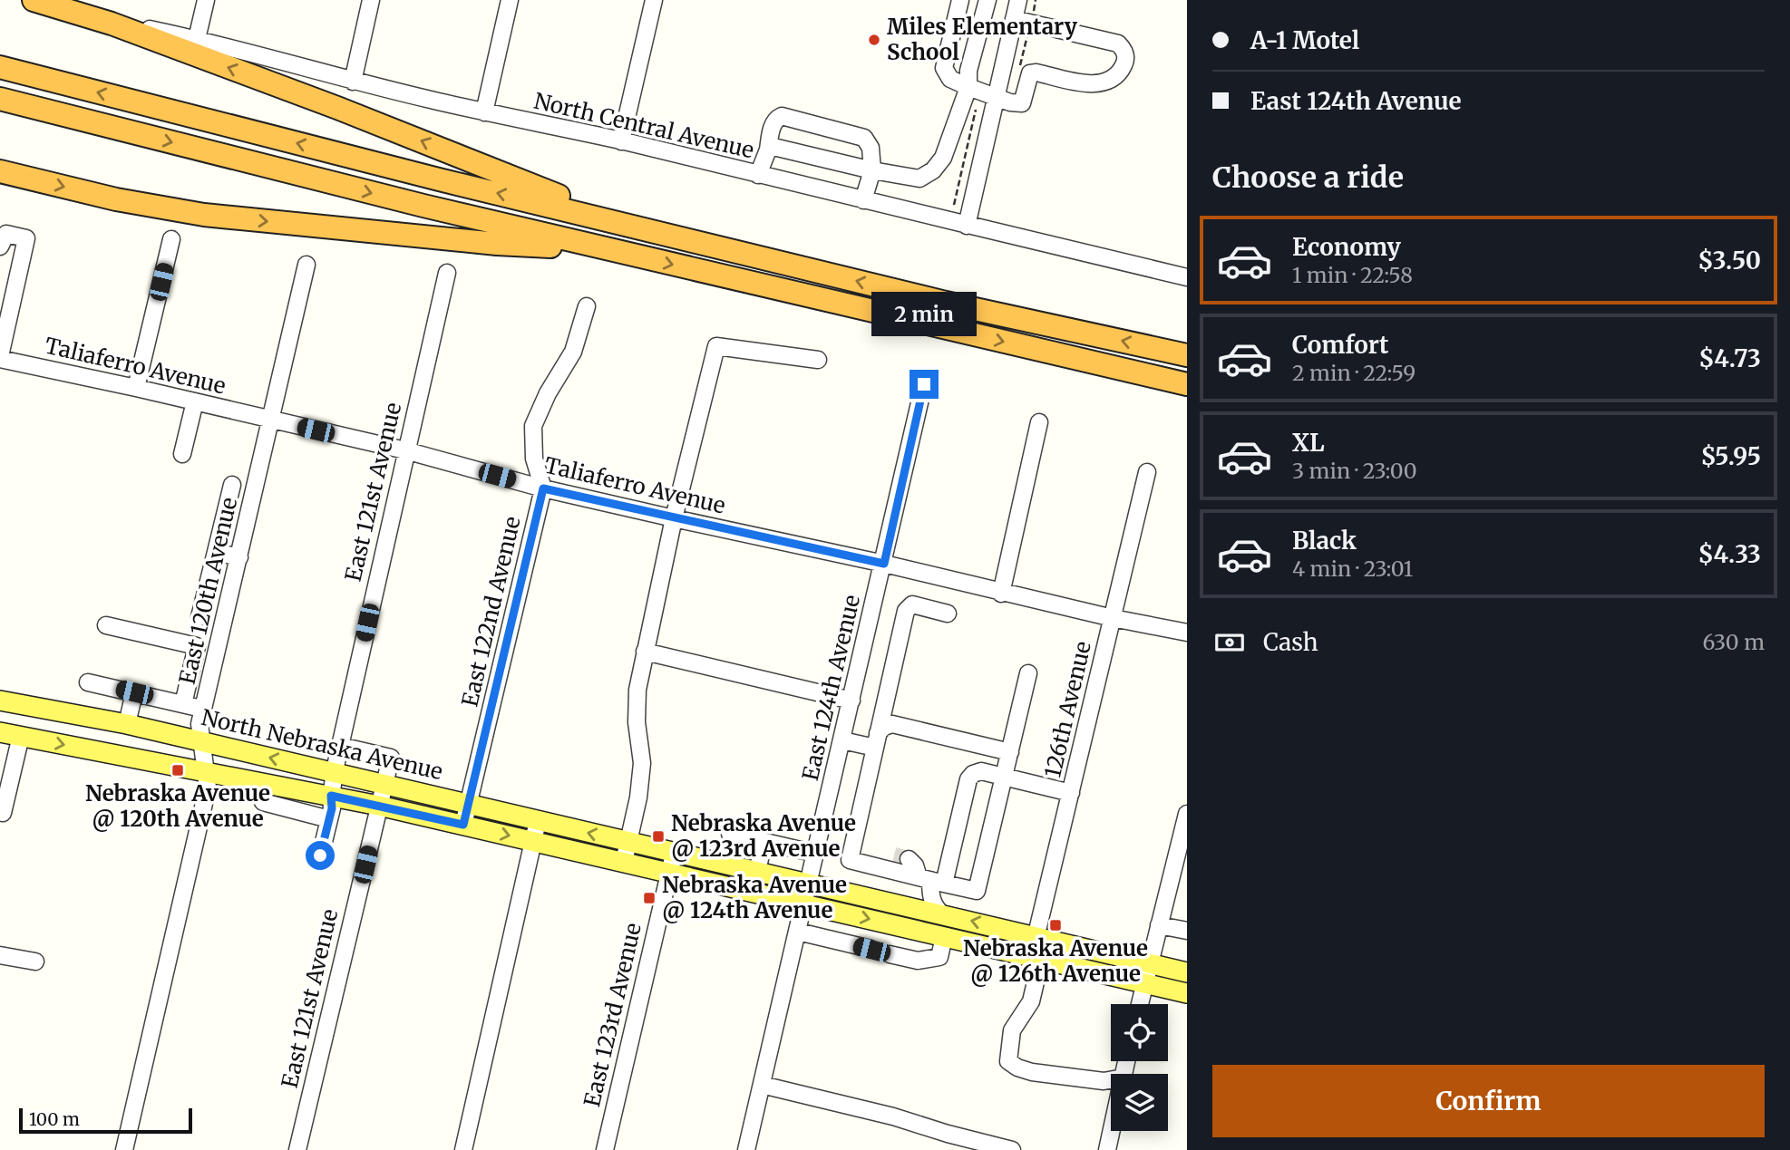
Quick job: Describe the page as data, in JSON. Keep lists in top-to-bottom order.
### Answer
{
  "streets": {
    "main road": ["North Nebraska Avenue"],
    "street": [
      "North Central Avenue",
      "Taliaferro Avenue",
      "East 121st Avenue",
      "East 120th Avenue",
      "East 122nd Avenue",
      "East 124th Avenue",
      "126th Avenue",
      "East 123rd Avenue"
    ]
  },
  "crossings": [
    ["Taliaferro Avenue", "East 121st Avenue"],
    ["Taliaferro Avenue", "East 120th Avenue"],
    ["Taliaferro Avenue", "East 122nd Avenue"],
    ["Taliaferro Avenue", "East 124th Avenue"],
    ["Taliaferro Avenue", "126th Avenue"],
    ["East 121st Avenue", "North Nebraska Avenue"],
    ["East 120th Avenue", "North Nebraska Avenue"],
    ["East 122nd Avenue", "North Nebraska Avenue"],
    ["East 124th Avenue", "North Nebraska Avenue"],
    ["126th Avenue", "North Nebraska Avenue"],
    ["North Nebraska Avenue", "East 123rd Avenue"]
  ],
  "places": {
    "other": ["Miles Elementary School"],
    "transit": [
      "Nebraska Avenue @ 120th Avenue",
      "Nebraska Avenue @ 123rd Avenue",
      "Nebraska Avenue @ 124th Avenue",
      "Nebraska Avenue @ 126th Avenue"
    ]
  },
  "scale_bar": "100 m",
  "page": {
    "banner": ["A-1 Motel", "East 124th Avenue"],
    "heading": "Choose a ride",
    "list": [
      {
        "name": "Economy",
        "note": "1 min · 22:58",
        "value": "$3.50"
      },
      {
        "name": "Comfort",
        "note": "2 min · 22:59",
        "value": "$4.73"
      },
      {
        "name": "XL",
        "note": "3 min · 23:00",
        "value": "$5.95"
      },
      {
        "name": "Black",
        "note": "4 min · 23:01",
        "value": "$4.33"
      }
    ],
    "bubble": "2 min",
    "pay": ["Cash", "630 m"],
    "buttons": "Confirm",
    "scale": "100 m"
  }
}
